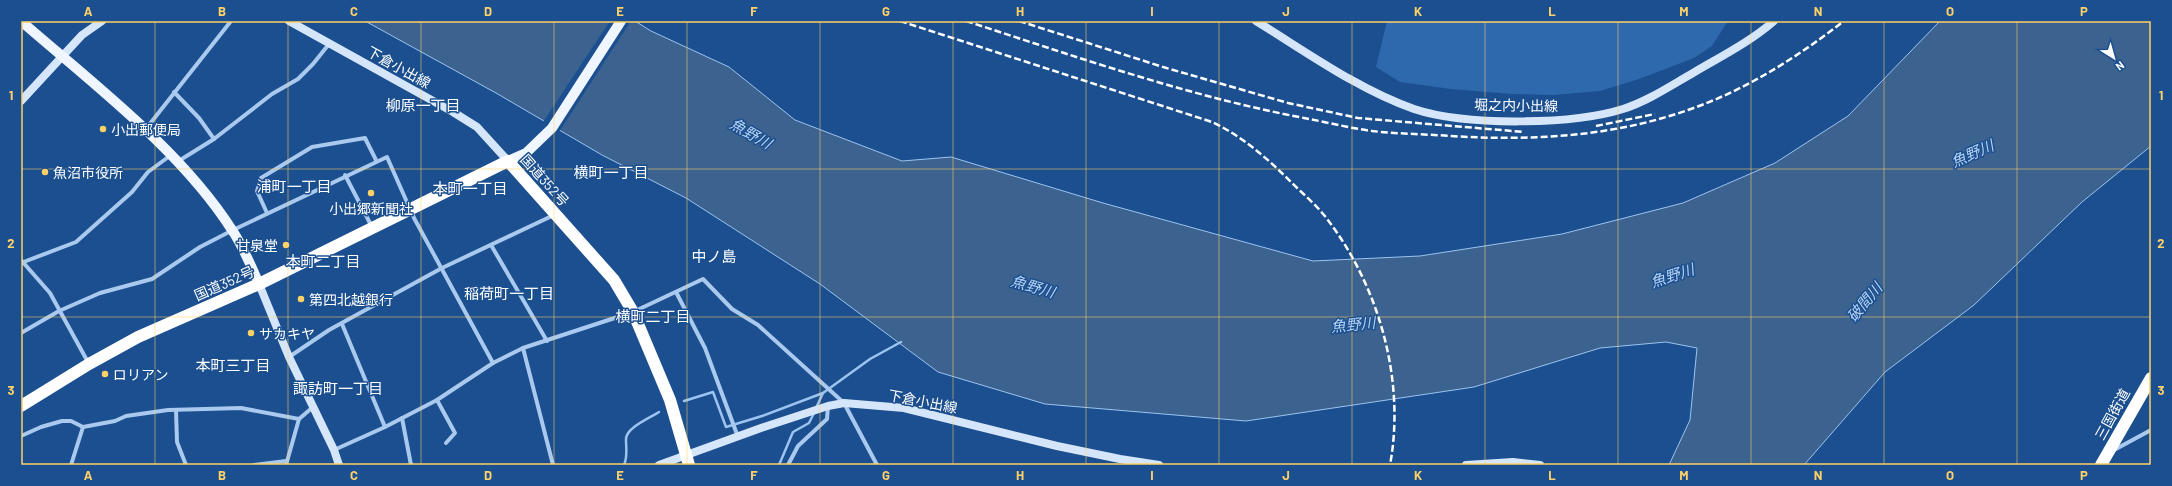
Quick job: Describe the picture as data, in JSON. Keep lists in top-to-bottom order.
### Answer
{
  "streets": {
    "highway": ["国道352号", "三国街道"],
    "main road": ["下倉小出線", "堀之内小出線"]
  },
  "crossings": [
    ["下倉小出線", "国道352号"]
  ],
  "districts": [
    "柳原一丁目",
    "横町一丁目",
    "浦町一丁目",
    "本町一丁目",
    "中ノ島",
    "本町二丁目",
    "稲荷町一丁目",
    "横町二丁目",
    "本町三丁目",
    "諏訪町一丁目"
  ],
  "water": ["魚野川", "破間川"],
  "places": [
    "小出郵便局",
    "魚沼市役所",
    "小出郷新聞社",
    "甘泉堂",
    "第四北越銀行",
    "サカキヤ",
    "ロリアン"
  ],
  "north": "bottom right",
  "grid": {
    "columns": [
      "A",
      "B",
      "C",
      "D",
      "E",
      "F",
      "G",
      "H",
      "I",
      "J",
      "K",
      "L",
      "M",
      "N",
      "O",
      "P"
    ],
    "rows": ["1", "2", "3"]
  }
}
